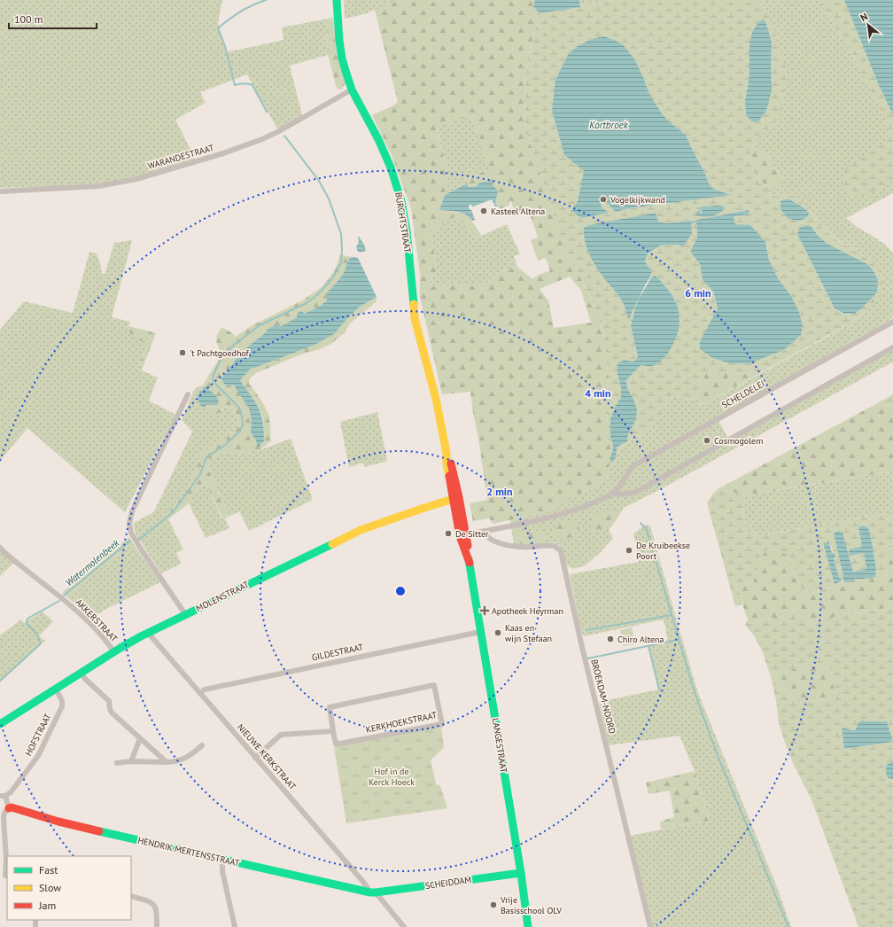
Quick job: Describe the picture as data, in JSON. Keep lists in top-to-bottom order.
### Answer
{
  "streets": {
    "street": [
      "WARANDESTRAAT",
      "BURCHTSTRAAT",
      "SCHELDELEI",
      "MOLENSTRAAT",
      "AKKERSTRAAT",
      "GILDESTRAAT",
      "BROEKDAM-NOORD",
      "KERKHOEKSTRAAT",
      "HOFSTRAAT",
      "LANGESTRAAT",
      "NIEUWE KERKSTRAAT",
      "HENDRIK MERTENSSTRAAT",
      "SCHEIDDAM"
    ]
  },
  "crossings": [
    ["WARANDESTRAAT", "BURCHTSTRAAT"],
    ["BURCHTSTRAAT", "MOLENSTRAAT"],
    ["BURCHTSTRAAT", "LANGESTRAAT"],
    ["SCHELDELEI", "BROEKDAM-NOORD"],
    ["SCHELDELEI", "LANGESTRAAT"],
    ["MOLENSTRAAT", "AKKERSTRAAT"],
    ["MOLENSTRAAT", "HOFSTRAAT"],
    ["MOLENSTRAAT", "LANGESTRAAT"],
    ["MOLENSTRAAT", "NIEUWE KERKSTRAAT"],
    ["GILDESTRAAT", "LANGESTRAAT"],
    ["GILDESTRAAT", "NIEUWE KERKSTRAAT"],
    ["LANGESTRAAT", "SCHEIDDAM"],
    ["NIEUWE KERKSTRAAT", "HENDRIK MERTENSSTRAAT"],
    ["NIEUWE KERKSTRAAT", "SCHEIDDAM"],
    ["HENDRIK MERTENSSTRAAT", "SCHEIDDAM"]
  ],
  "water": ["Kortbroek", "Watermolenbeek"],
  "parks": ["Hof in de Kerck Hoeck"],
  "places": {
    "other": [
      "Vogelkijkwand",
      "Kasteel Altena",
      "'t Pachtgoedhof",
      "Cosmogolem",
      "De Sitter",
      "De Kruibeekse Poort",
      "Kaas en wijn Stefaan",
      "Chiro Altena",
      "Vrije Basisschool OLV"
    ],
    "health": ["Apotheek Heyrman"]
  },
  "legend": ["Fast", "Slow", "Jam"],
  "scale_bar": "100 m",
  "north": "top left",
  "rings": ["6 min", "4 min", "2 min"]
}
